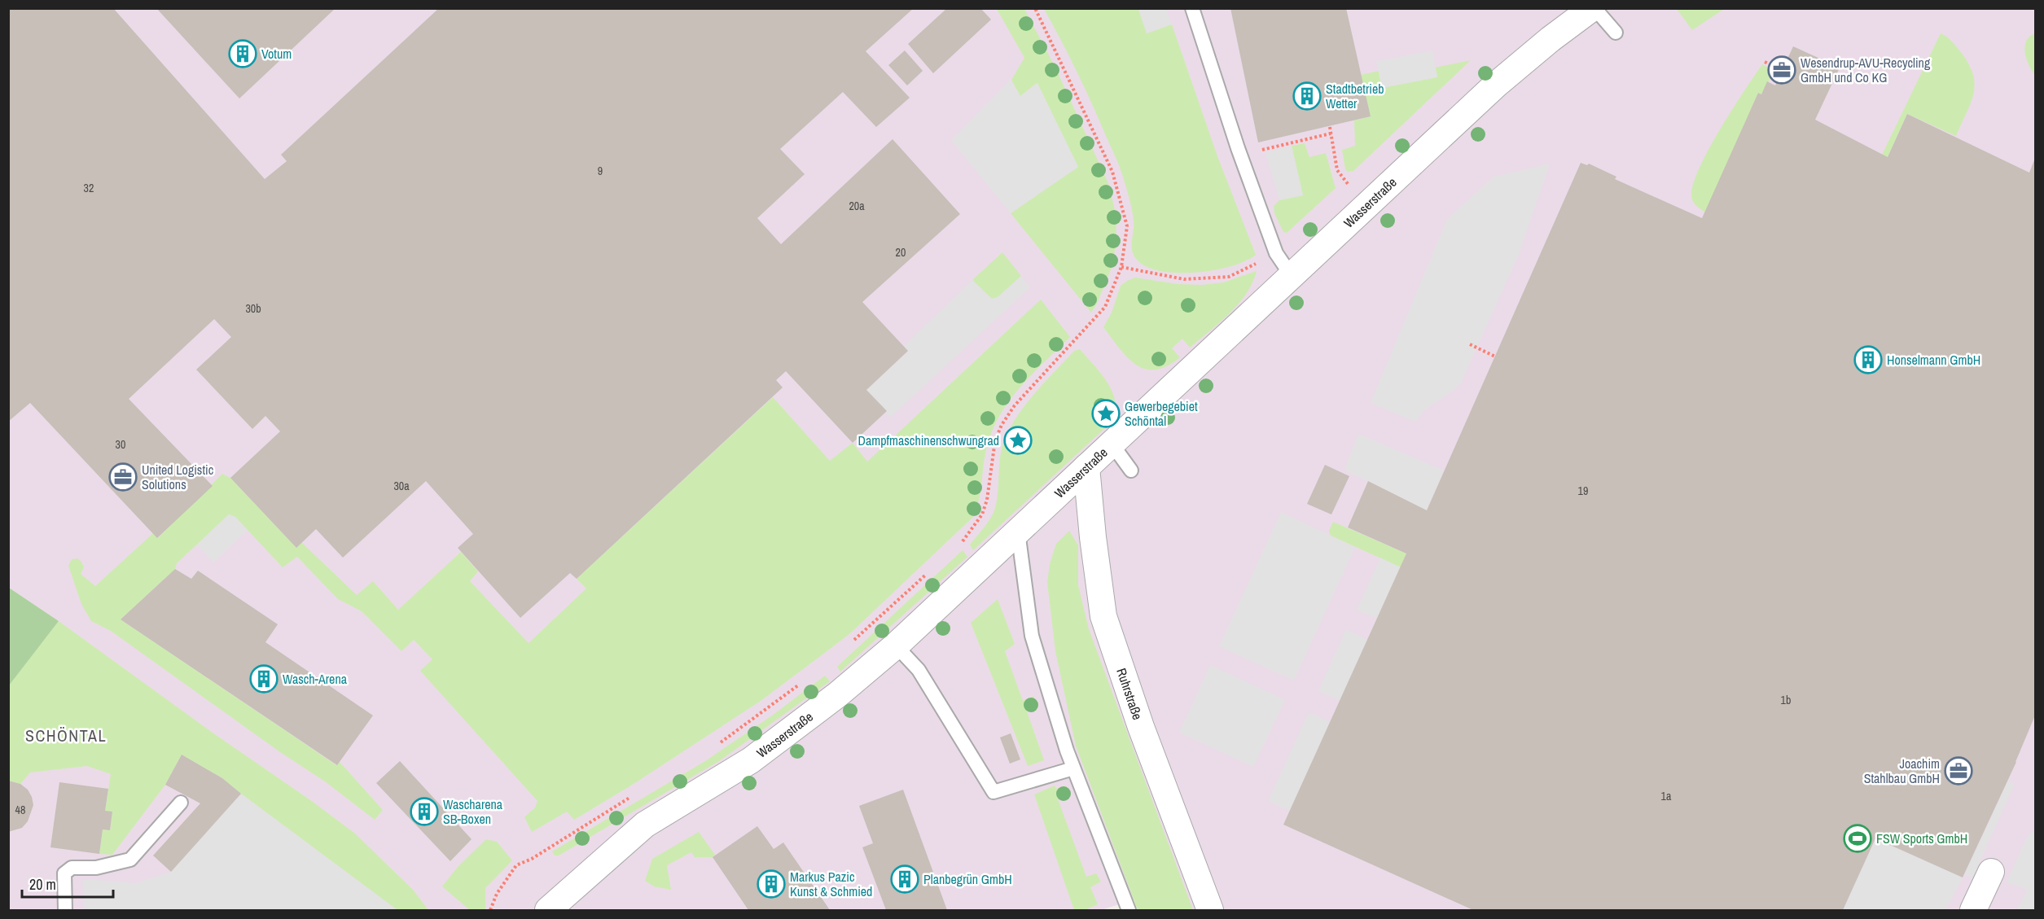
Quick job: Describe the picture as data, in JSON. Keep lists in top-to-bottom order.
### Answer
{
  "streets": {
    "street": ["Wasserstraße", "Ruhrstraße"]
  },
  "crossings": [
    ["Wasserstraße", "Ruhrstraße"]
  ],
  "districts": ["SCHÖNTAL"],
  "places": {
    "building": [
      "Votum",
      "Stadtbetrieb Wetter",
      "Honselmann GmbH",
      "Wasch-Arena",
      "Wascharena SB-Boxen",
      "Planbegrün GmbH",
      "Markus Pazic Kunst & Schmied"
    ],
    "office": ["Wesendrup-AVU-Recycling GmbH und Co KG", "United Logistic Solutions", "Joachim Stahlbau GmbH"],
    "place": ["Gewerbegebiet Schöntal", "Dampfmaschinenschwungrad"],
    "sports": ["FSW Sports GmbH"]
  },
  "house_numbers": [
    "9",
    "32",
    "20a",
    "20",
    "30b",
    "30",
    "30a",
    "19",
    "1b",
    "1a",
    "48"
  ],
  "scale_bar": "20 m"
}
